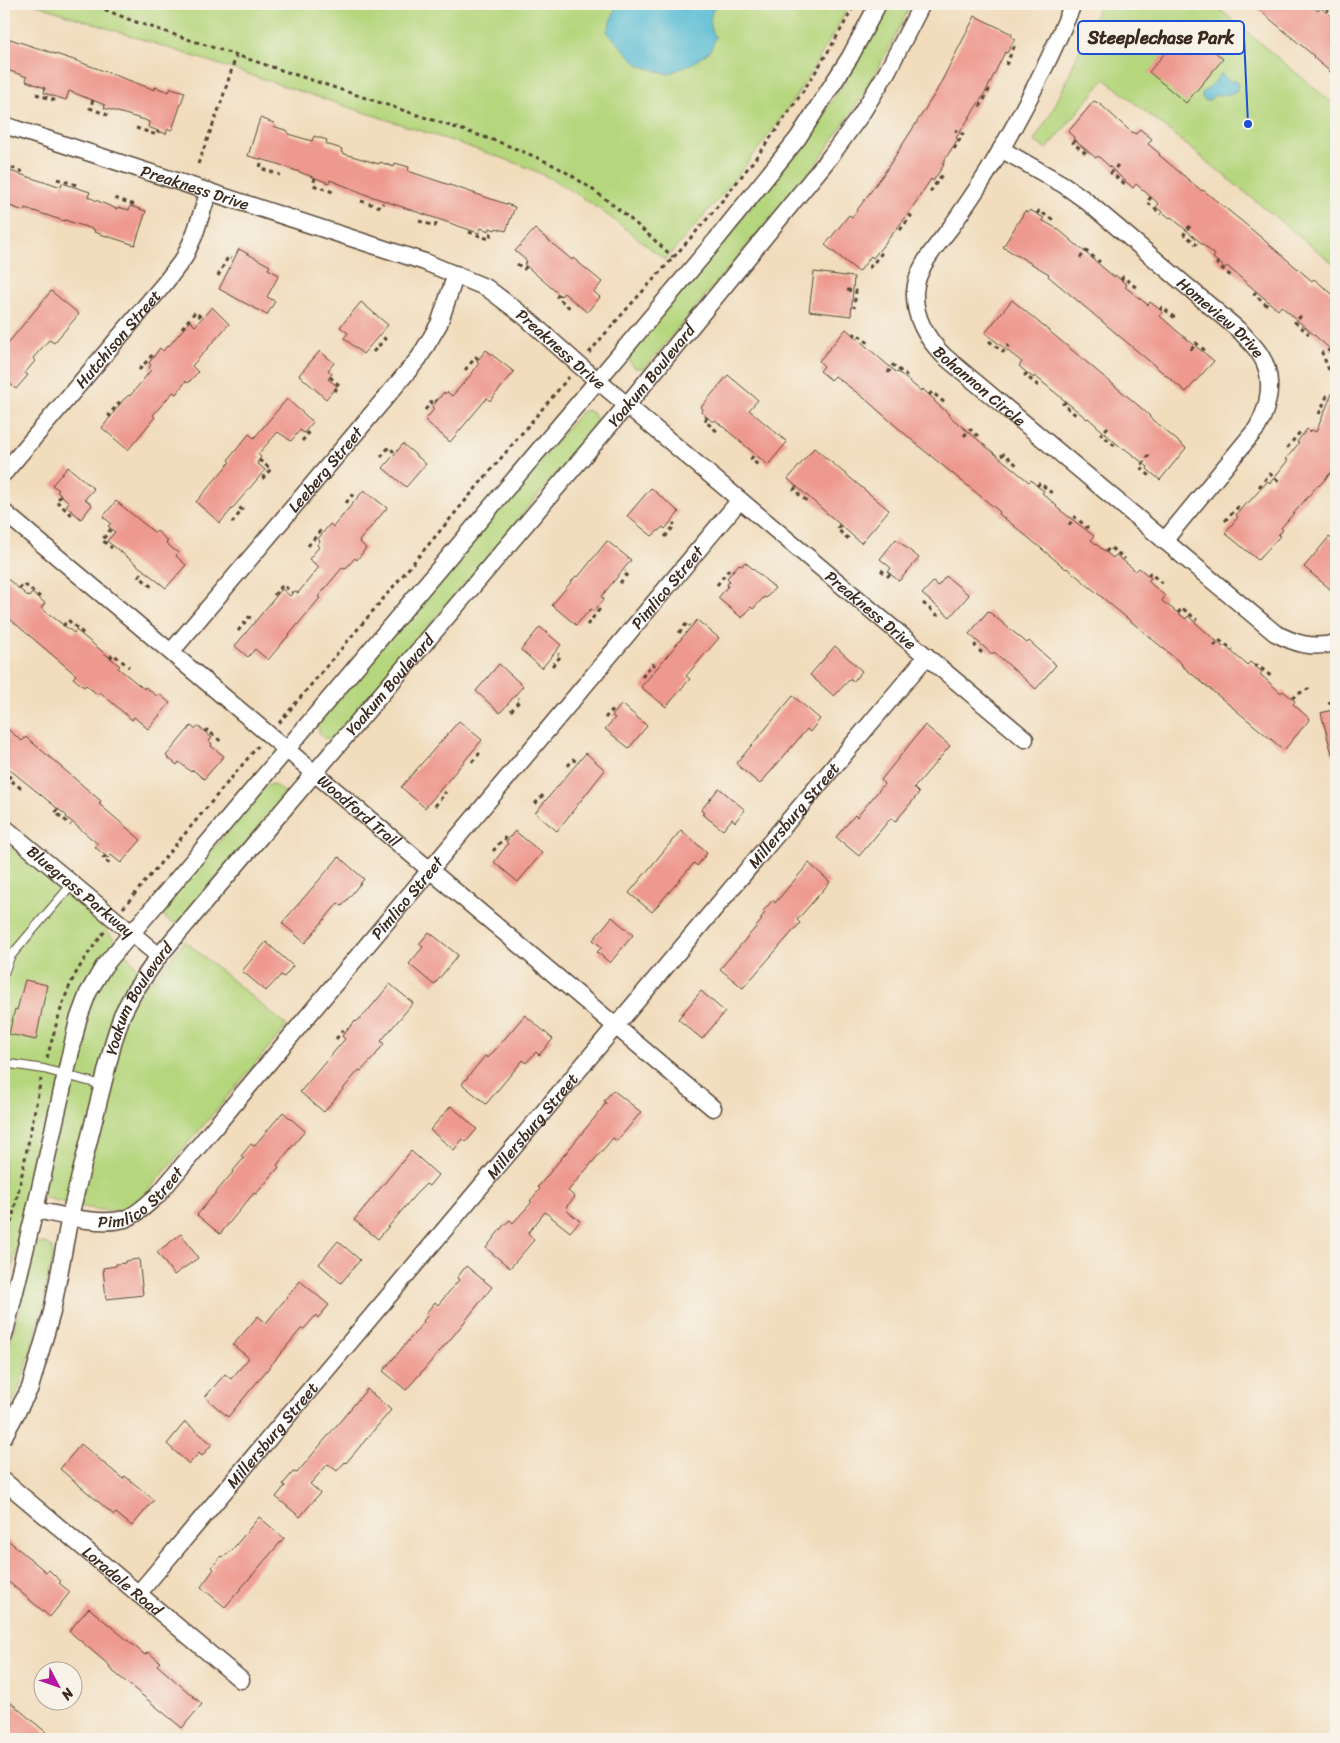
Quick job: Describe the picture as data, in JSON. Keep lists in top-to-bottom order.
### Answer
{
  "streets": {
    "street": [
      "Preakness Drive",
      "Homeview Drive",
      "Hutchison Street",
      "Yoakum Boulevard",
      "Bohannon Circle",
      "Leeberg Street",
      "Pimlico Street",
      "Woodford Trail",
      "Millersburg Street",
      "Bluegrass Parkway",
      "Loradale Road"
    ]
  },
  "crossings": [
    ["Preakness Drive", "Hutchison Street"],
    ["Preakness Drive", "Yoakum Boulevard"],
    ["Preakness Drive", "Leeberg Street"],
    ["Preakness Drive", "Pimlico Street"],
    ["Preakness Drive", "Millersburg Street"],
    ["Homeview Drive", "Bohannon Circle"],
    ["Yoakum Boulevard", "Pimlico Street"],
    ["Yoakum Boulevard", "Woodford Trail"],
    ["Yoakum Boulevard", "Bluegrass Parkway"],
    ["Leeberg Street", "Woodford Trail"],
    ["Pimlico Street", "Woodford Trail"],
    ["Woodford Trail", "Millersburg Street"],
    ["Millersburg Street", "Loradale Road"]
  ],
  "places": ["Steeplechase Park"],
  "north": "bottom right"
}
